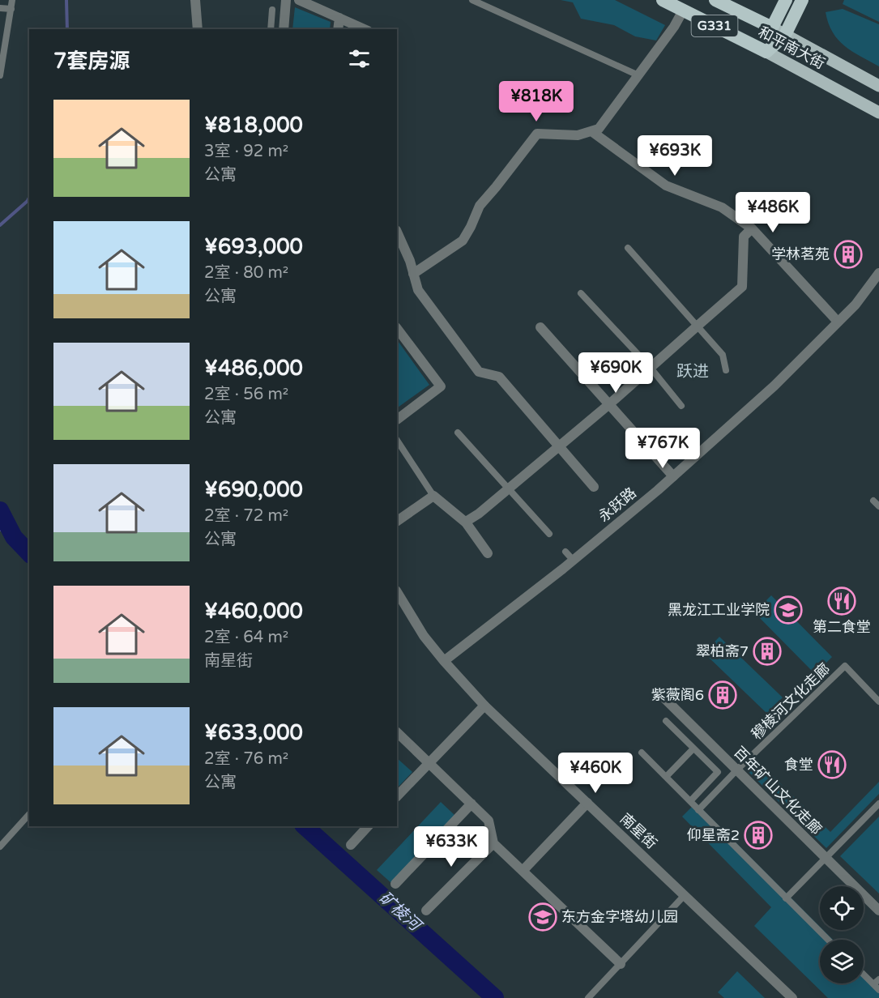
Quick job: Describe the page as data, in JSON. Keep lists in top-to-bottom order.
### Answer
{
  "streets": {
    "highway": ["G331", "和平南大街"],
    "street": ["永跃路", "百年矿山文化走廊", "南星街"],
    "lane": ["穆棱河文化走廊"]
  },
  "crossings": [
    ["永跃路", "南星街"],
    ["穆棱河文化走廊", "百年矿山文化走廊"]
  ],
  "districts": ["跃进"],
  "water": ["矿棱河"],
  "places": {
    "building": [
      "学林茗苑",
      "翠柏斋7",
      "紫薇阁6",
      "仰星斋2"
    ],
    "restaurant": ["第二食堂", "食堂"],
    "school or university": ["黑龙江工业学院", "东方金字塔幼儿园"]
  },
  "page": {
    "heading": "7套房源",
    "price": [
      "¥818K",
      "¥693K",
      "¥486K",
      "¥690K",
      "¥767K",
      "¥460K",
      "¥633K"
    ],
    "list": [
      {
        "name": "¥818,000",
        "note": "3室 · 92 m² · 公寓"
      },
      {
        "name": "¥693,000",
        "note": "2室 · 80 m² · 公寓"
      },
      {
        "name": "¥486,000",
        "note": "2室 · 56 m² · 公寓"
      },
      {
        "name": "¥690,000",
        "note": "2室 · 72 m² · 公寓"
      },
      {
        "name": "¥460,000",
        "note": "2室 · 64 m² · 南星街"
      },
      {
        "name": "¥633,000",
        "note": "2室 · 76 m² · 公寓"
      }
    ]
  }
}
